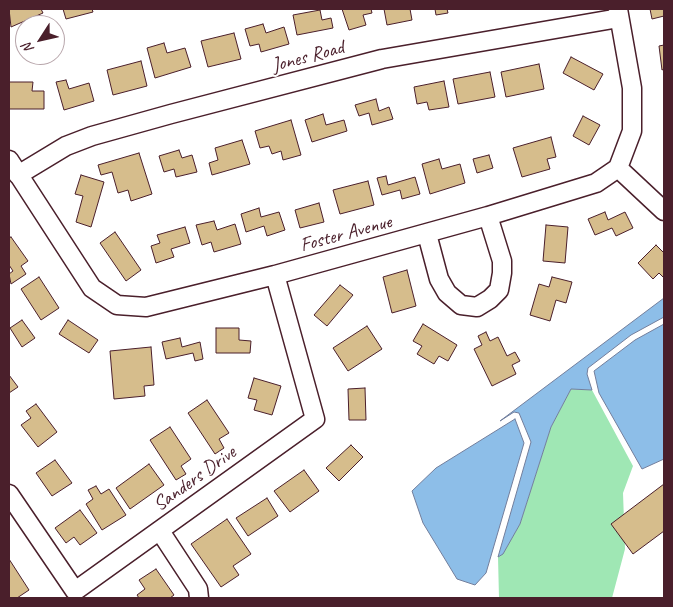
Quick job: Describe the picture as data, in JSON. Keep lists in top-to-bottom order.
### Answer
{
  "streets": {
    "street": ["Jones Road", "Foster Avenue", "Sanders Drive"]
  },
  "crossings": [
    ["Jones Road", "Foster Avenue"],
    ["Foster Avenue", "Sanders Drive"]
  ],
  "north": "bottom left"
}
